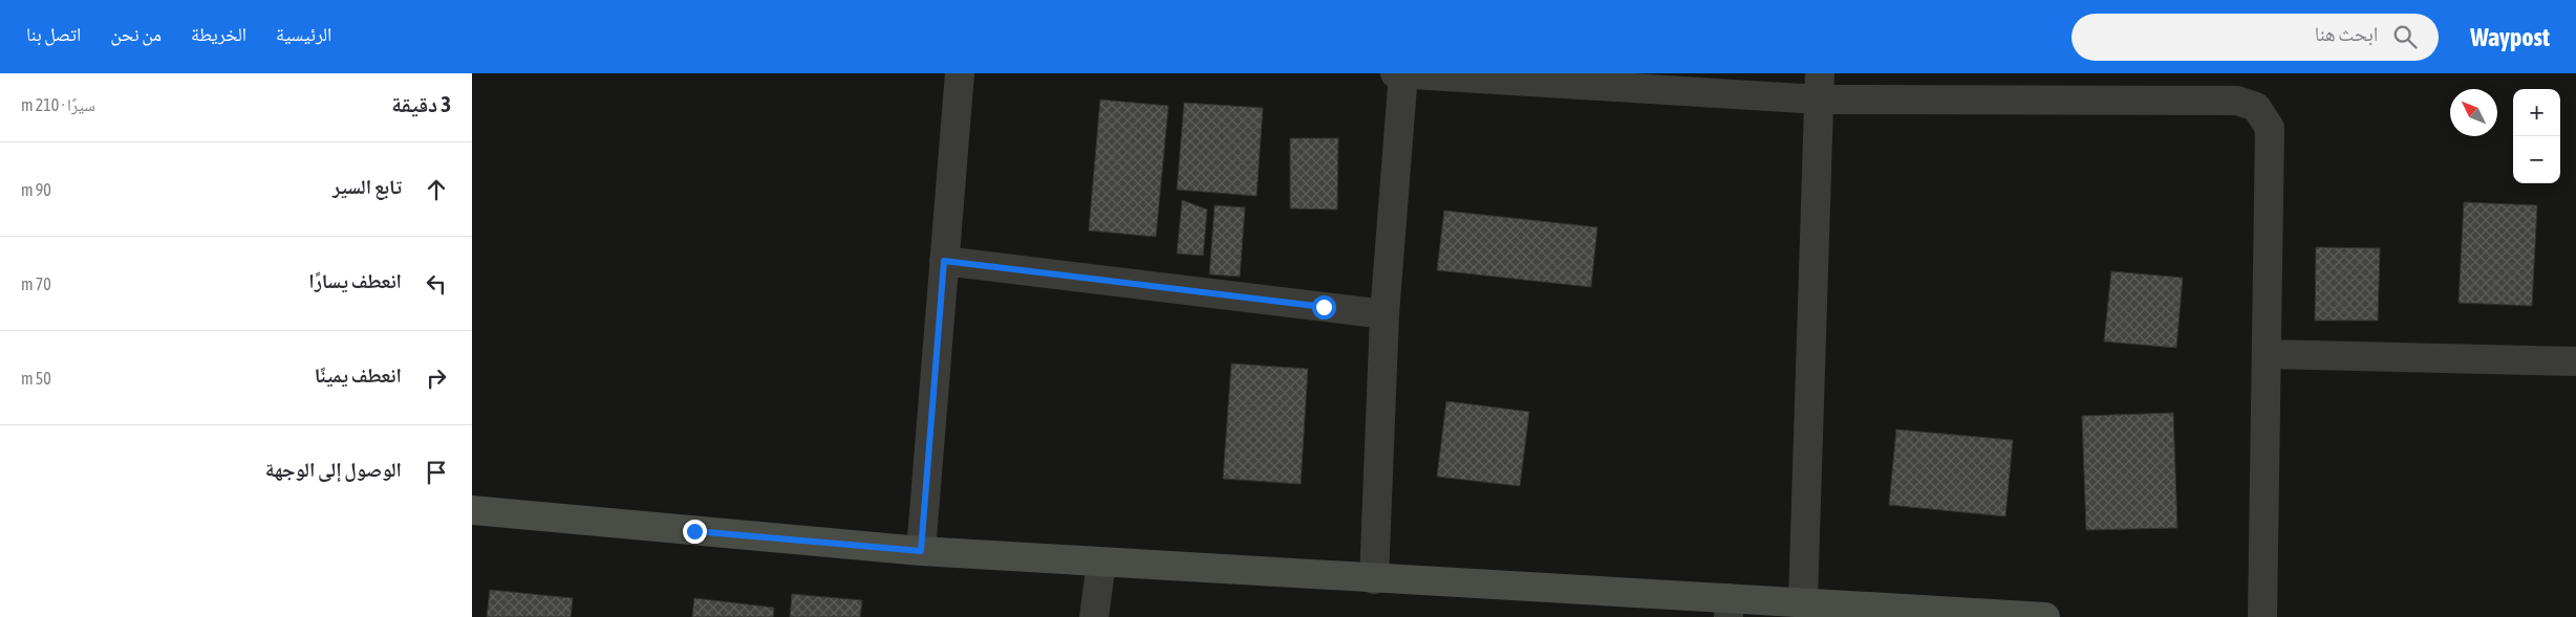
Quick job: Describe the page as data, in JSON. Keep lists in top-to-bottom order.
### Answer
{
  "north": "top left",
  "page": {
    "header": "Waypost",
    "search": "ابحث هنا",
    "nav": [
      "الرئيسية",
      "الخريطة",
      "من نحن",
      "اتصل بنا"
    ],
    "heading": ["3 دقيقة", "سيرًا · 210 m"],
    "map_buttons": ["+", "−"],
    "list": [
      ["تابع السير", "90 m"],
      ["انعطف يسارًا", "70 m"],
      ["انعطف يمينًا", "50 m"],
      "الوصول إلى الوجهة"
    ]
  }
}
